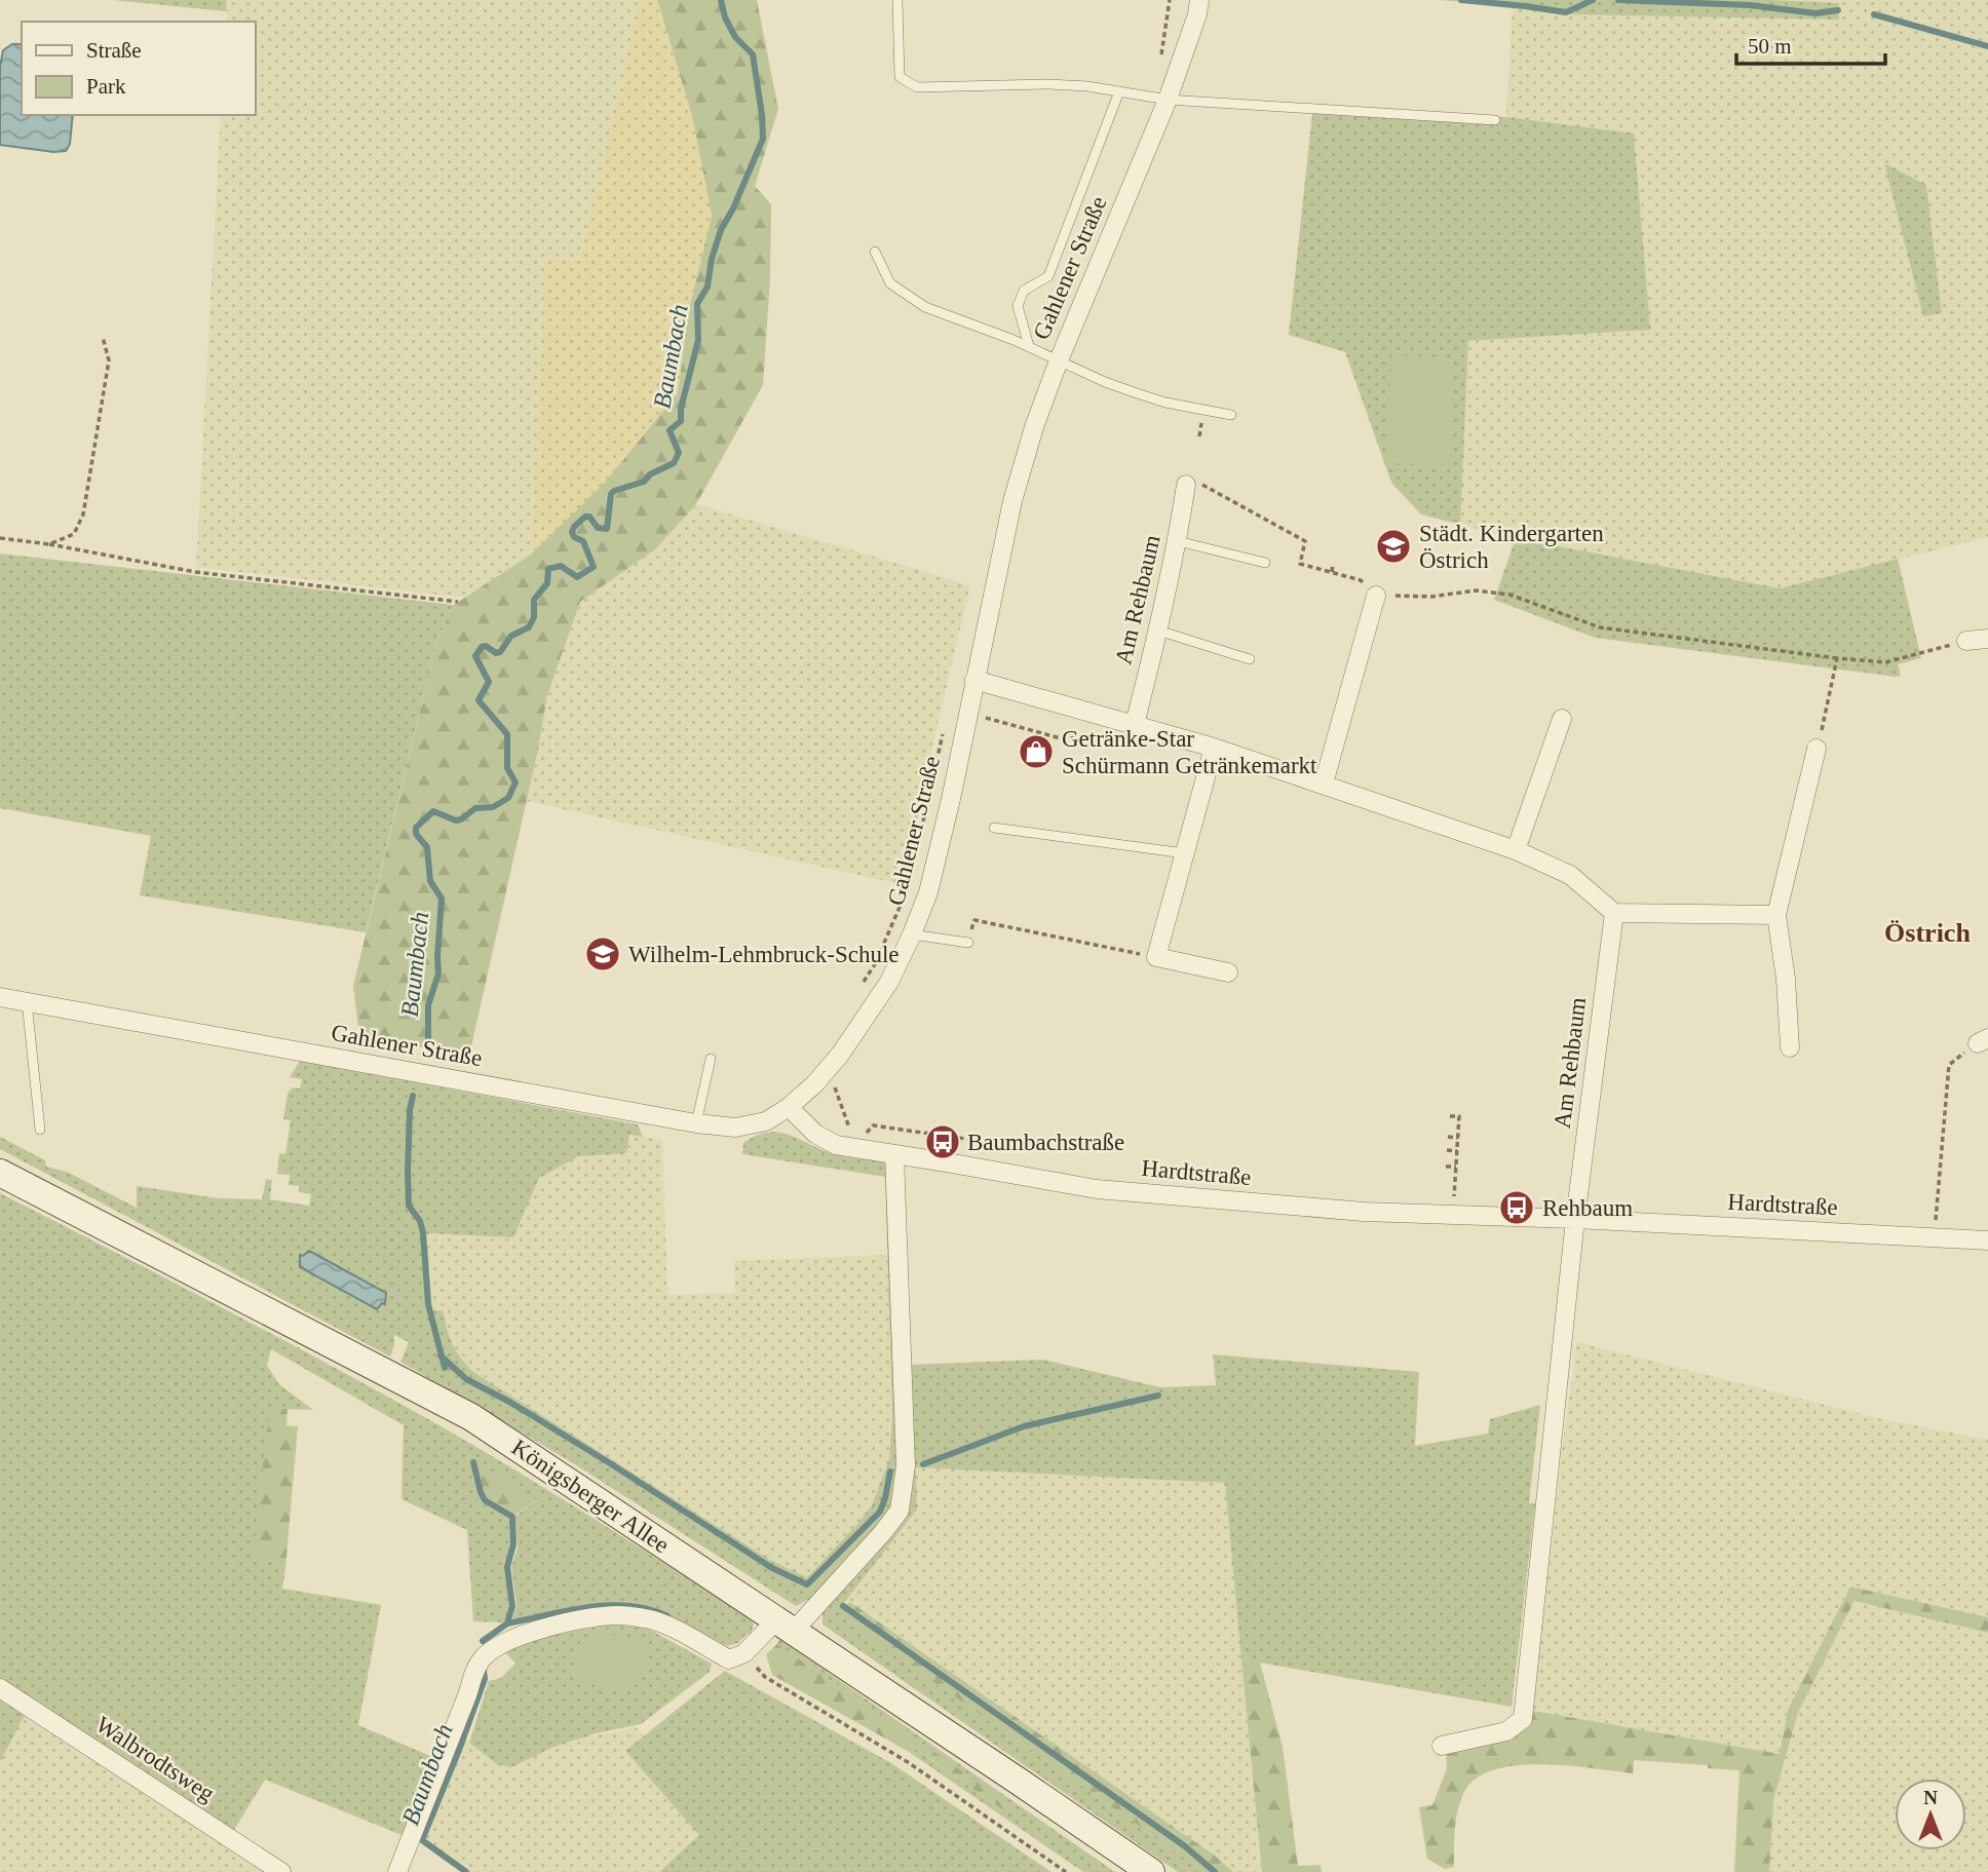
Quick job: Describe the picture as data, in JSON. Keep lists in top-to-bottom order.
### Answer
{
  "streets": {
    "main road": ["Königsberger Allee"],
    "street": [
      "Gahlener Straße",
      "Am Rehbaum",
      "Hardtstraße",
      "Walbrodtsweg"
    ]
  },
  "crossings": [
    ["Gahlener Straße", "Hardtstraße"],
    ["Am Rehbaum", "Hardtstraße"]
  ],
  "districts": ["Östrich"],
  "water": ["Baumbach"],
  "places": {
    "school or university": ["Städt. Kindergarten Östrich", "Wilhelm-Lehmbruck-Schule"],
    "shop": ["Getränke-Star Schürmann Getränkemarkt"],
    "bus stop": ["Baumbachstraße", "Rehbaum"]
  },
  "legend": ["Straße", "Park"],
  "scale_bar": "50 m",
  "north": "top"
}
